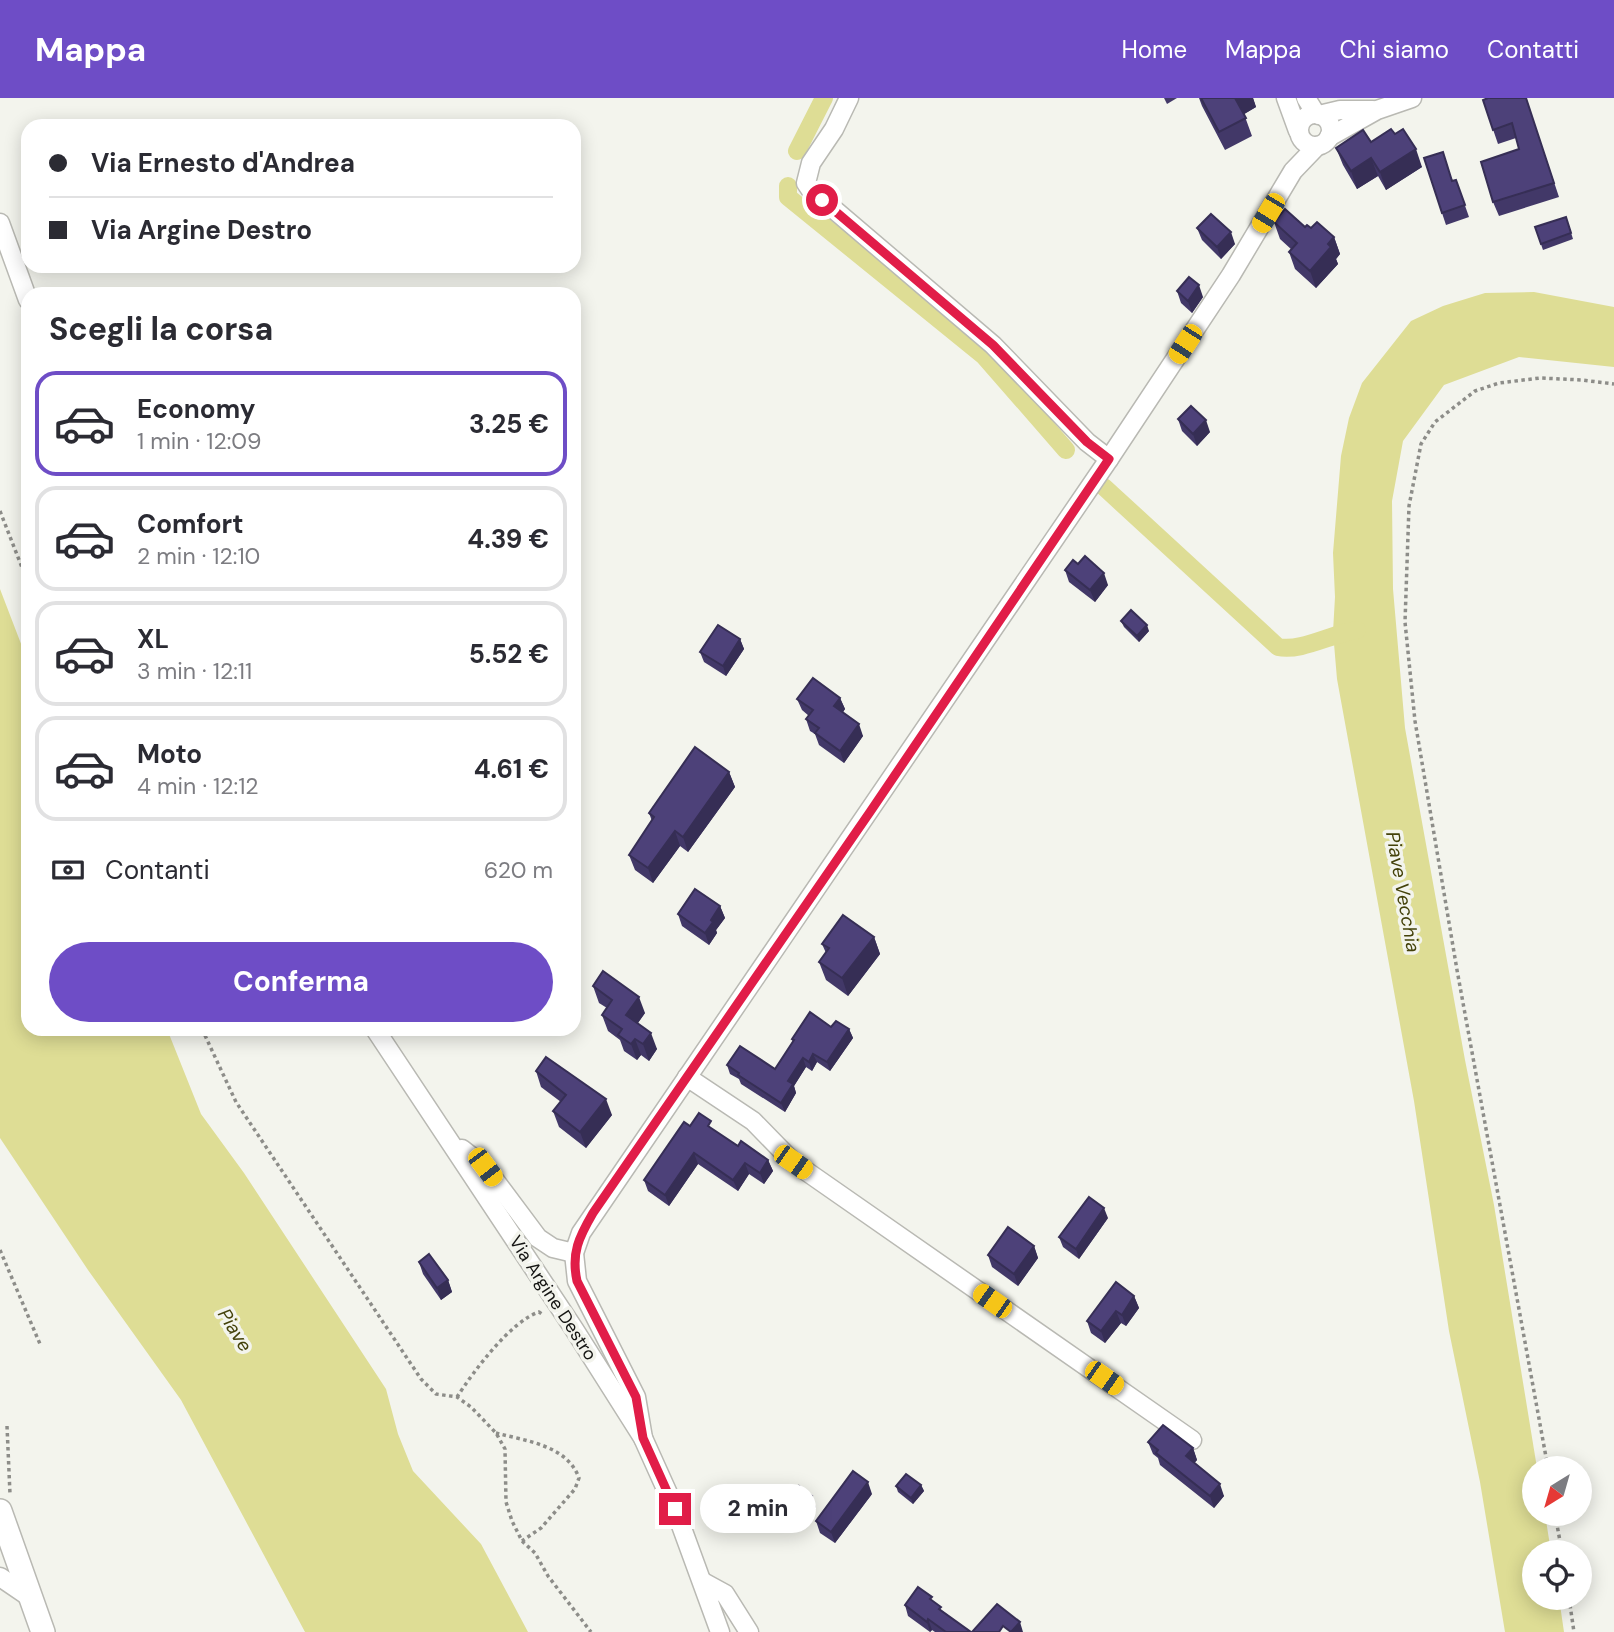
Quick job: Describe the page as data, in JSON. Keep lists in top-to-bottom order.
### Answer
{
  "streets": {
    "street": ["Via Argine Destro"]
  },
  "water": ["Piave Vecchia", "Piave"],
  "north": "bottom left",
  "page": {
    "header": "Mappa",
    "nav": [
      "Home",
      "Mappa",
      "Chi siamo",
      "Contatti"
    ],
    "banner": ["Via Ernesto d'Andrea", "Via Argine Destro"],
    "heading": "Scegli la corsa",
    "list": [
      {
        "name": "Economy",
        "note": "1 min · 12:09",
        "value": "3.25 €"
      },
      {
        "name": "Comfort",
        "note": "2 min · 12:10",
        "value": "4.39 €"
      },
      {
        "name": "XL",
        "note": "3 min · 12:11",
        "value": "5.52 €"
      },
      {
        "name": "Moto",
        "note": "4 min · 12:12",
        "value": "4.61 €"
      }
    ],
    "pay": ["Contanti", "620 m"],
    "buttons": "Conferma",
    "bubble": "2 min"
  }
}
